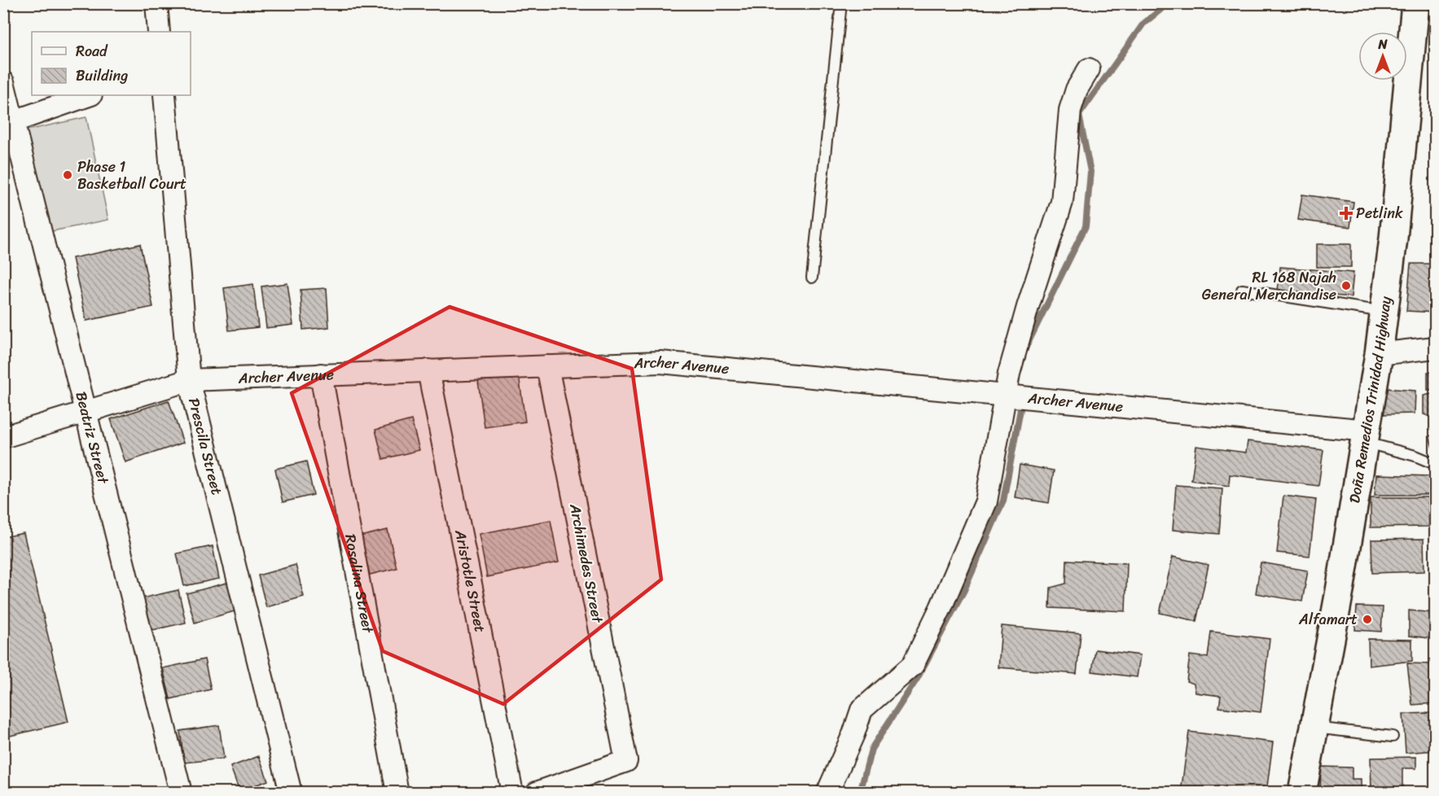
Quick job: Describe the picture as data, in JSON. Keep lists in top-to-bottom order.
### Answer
{
  "streets": {
    "highway": ["Doña Remedios Trinidad Highway"],
    "street": [
      "Archer Avenue",
      "Beatriz Street",
      "Prescila Street",
      "Archimedes Street",
      "Aristotle Street",
      "Rosalina Street"
    ]
  },
  "crossings": [
    ["Archer Avenue", "Doña Remedios Trinidad Highway"],
    ["Archer Avenue", "Beatriz Street"],
    ["Archer Avenue", "Prescila Street"],
    ["Archer Avenue", "Archimedes Street"],
    ["Archer Avenue", "Aristotle Street"],
    ["Archer Avenue", "Rosalina Street"]
  ],
  "places": {
    "other": ["Phase 1 Basketball Court", "RL 168 Najah General Merchandise", "Alfamart"],
    "health": ["Petlink"]
  },
  "legend": ["Road", "Building"],
  "north": "top"
}
